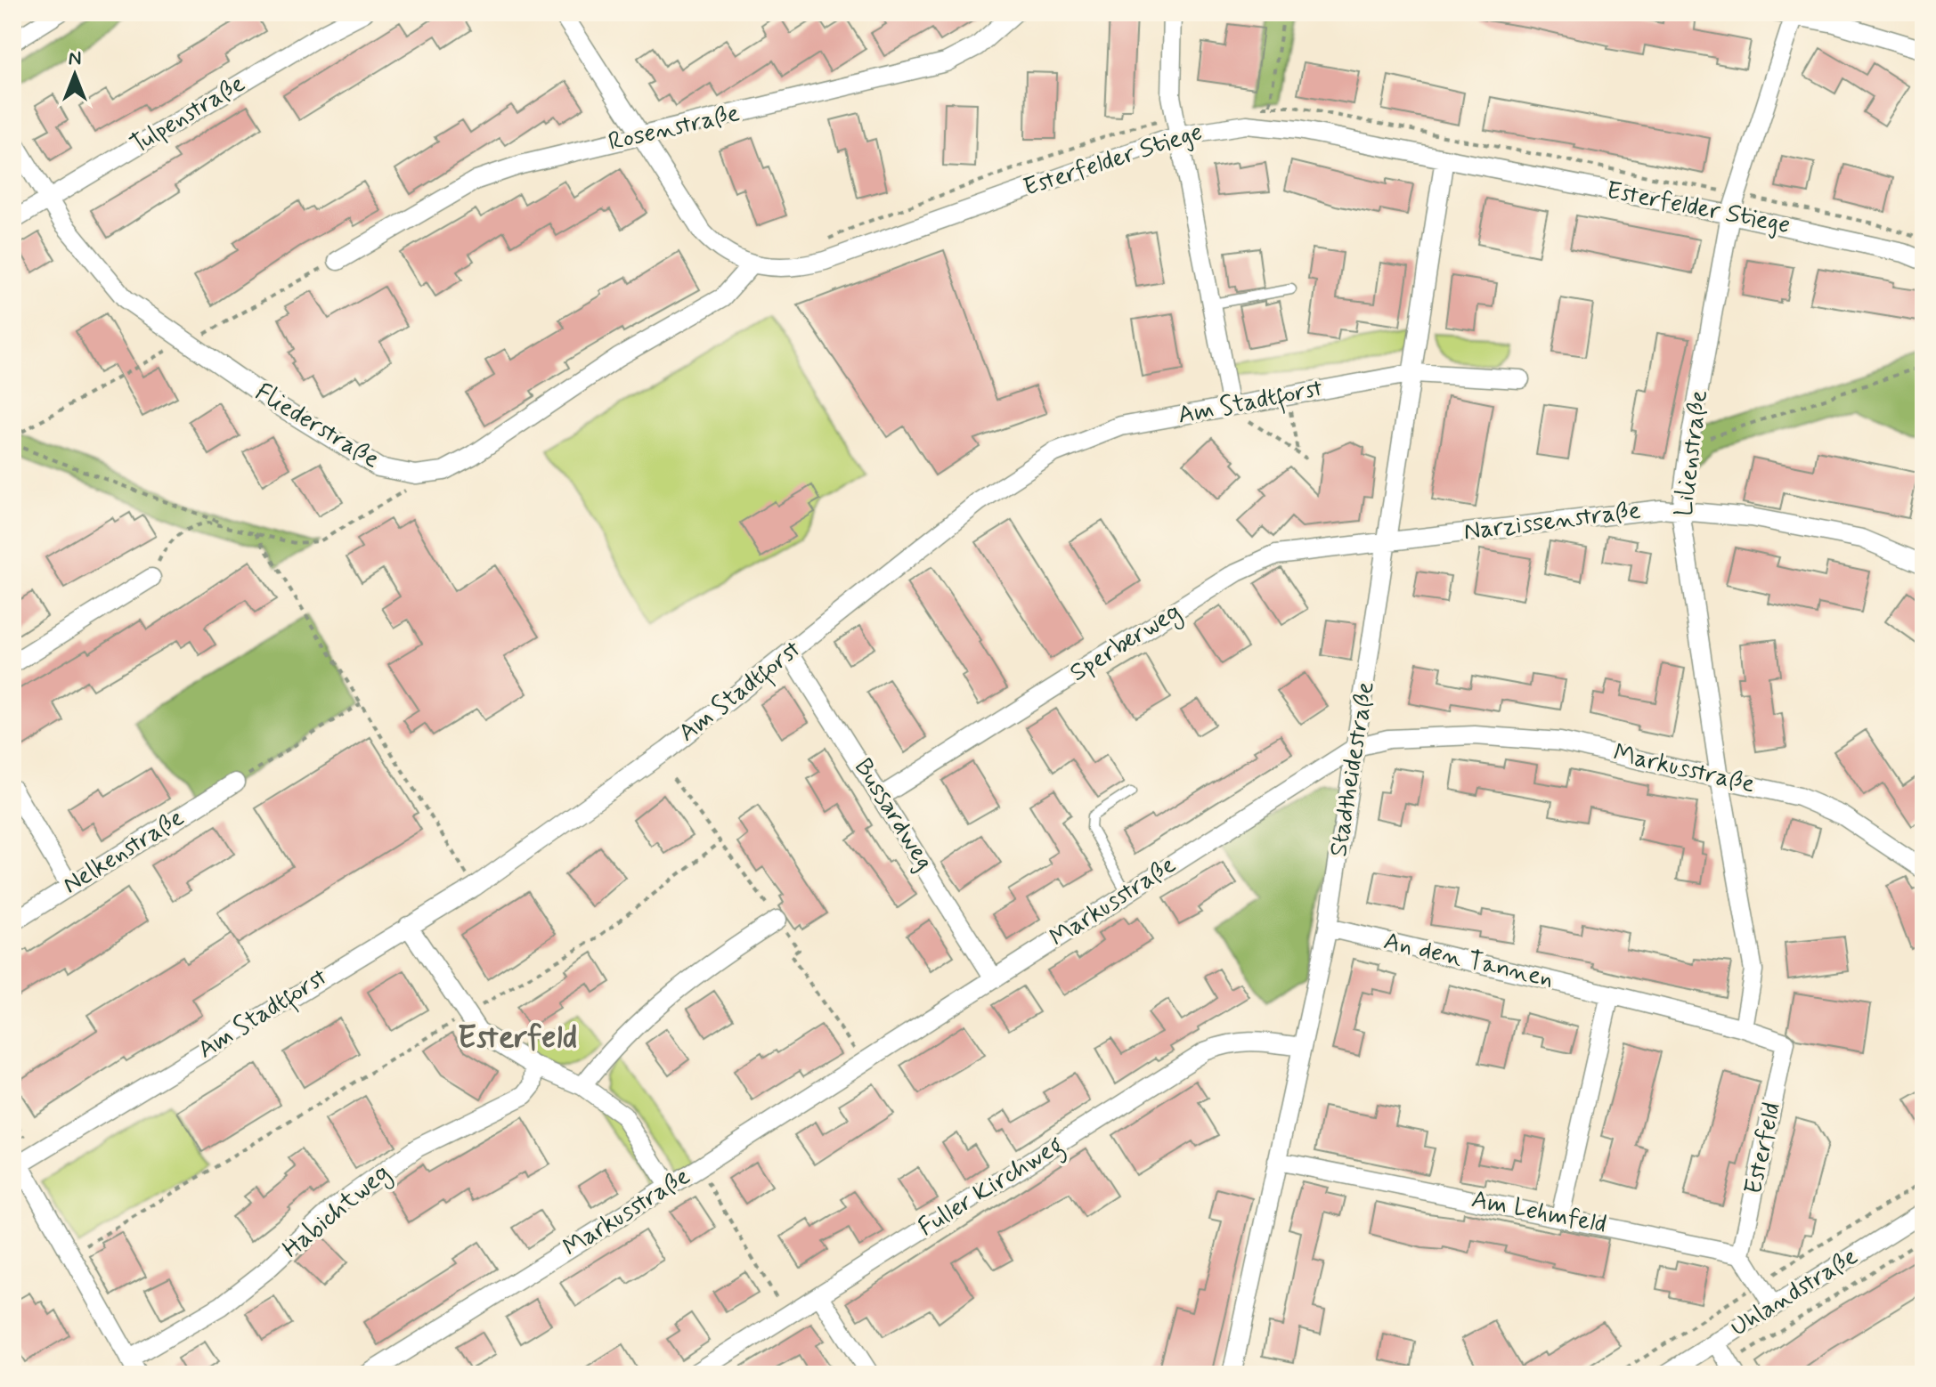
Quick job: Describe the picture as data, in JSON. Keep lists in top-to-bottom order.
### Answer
{
  "streets": {
    "street": [
      "Tulpenstraße",
      "Rosenstraße",
      "Esterfelder Stiege",
      "Am Stadtforst",
      "Fliederstraße",
      "Lilienstraße",
      "Narzissenstraße",
      "Sperberweg",
      "Stadtheidestraße",
      "Markusstraße",
      "Bussardweg",
      "Nelkenstraße",
      "An den Tannen",
      "Esterfeld",
      "Fuller Kirchweg",
      "Habichtweg",
      "Am Lehmfeld",
      "Uhlandstraße"
    ]
  },
  "crossings": [
    ["Tulpenstraße", "Fliederstraße"],
    ["Rosenstraße", "Esterfelder Stiege"],
    ["Esterfelder Stiege", "Fliederstraße"],
    ["Esterfelder Stiege", "Lilienstraße"],
    ["Esterfelder Stiege", "Stadtheidestraße"],
    ["Am Stadtforst", "Stadtheidestraße"],
    ["Am Stadtforst", "Bussardweg"],
    ["Lilienstraße", "Narzissenstraße"],
    ["Lilienstraße", "Markusstraße"],
    ["Lilienstraße", "An den Tannen"],
    ["Narzissenstraße", "Sperberweg"],
    ["Narzissenstraße", "Stadtheidestraße"],
    ["Sperberweg", "Stadtheidestraße"],
    ["Sperberweg", "Bussardweg"],
    ["Stadtheidestraße", "Markusstraße"],
    ["Stadtheidestraße", "An den Tannen"],
    ["Stadtheidestraße", "Fuller Kirchweg"],
    ["Stadtheidestraße", "Am Lehmfeld"],
    ["Markusstraße", "Bussardweg"],
    ["An den Tannen", "Esterfeld"],
    ["Esterfeld", "Am Lehmfeld"]
  ],
  "districts": ["Esterfeld"],
  "north": "top"
}
